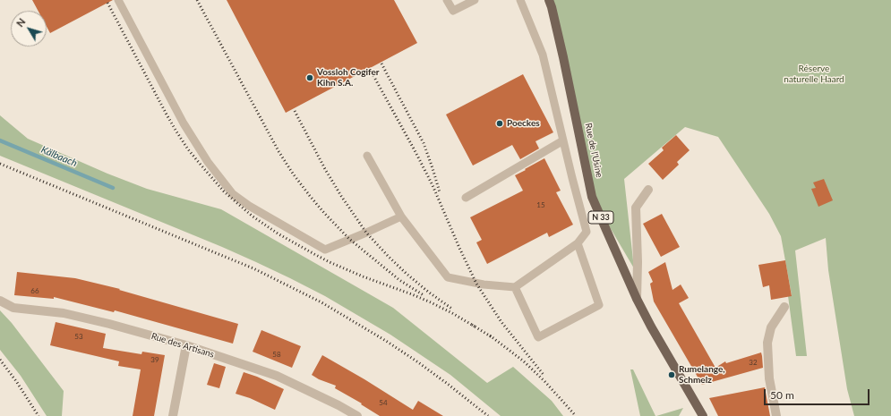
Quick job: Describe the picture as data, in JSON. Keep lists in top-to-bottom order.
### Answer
{
  "streets": {
    "main road": ["Rue de l'Usine", "N 33"],
    "street": ["Rue des Artisans"]
  },
  "water": ["Kälbaach"],
  "parks": ["Réserve naturelle Haard"],
  "places": ["Vossloh Cogifer Kihn S.A.", "Poeckes", "Rumelange, Schmelz"],
  "house_numbers": [
    "15",
    "66",
    "53",
    "58",
    "39",
    "32",
    "54"
  ],
  "scale_bar": "50 m",
  "north": "top left"
}
